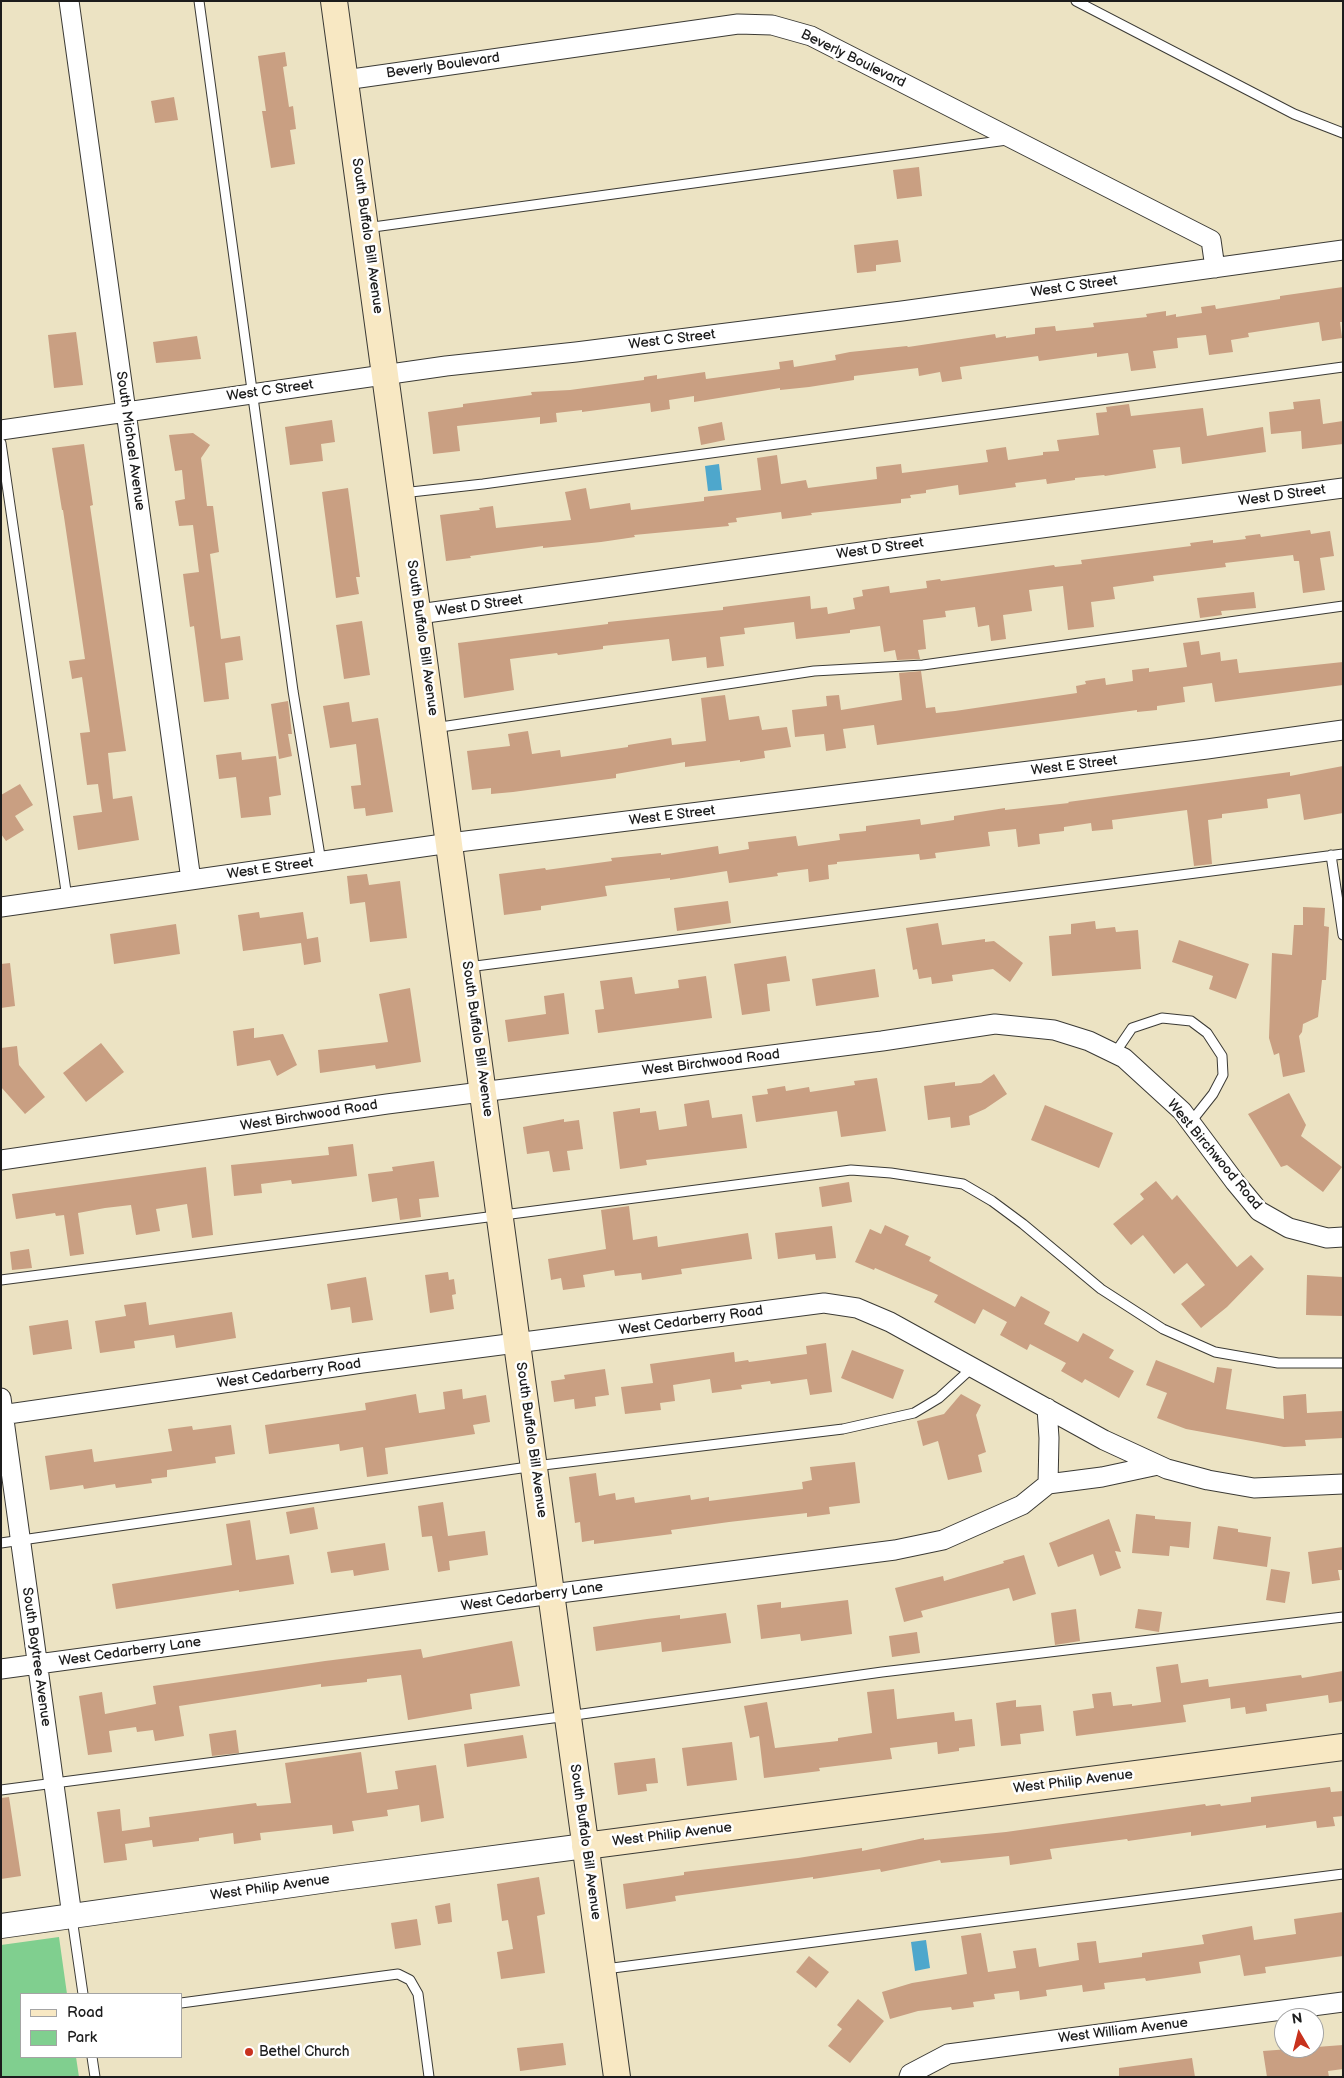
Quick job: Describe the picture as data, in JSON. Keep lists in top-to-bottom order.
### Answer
{
  "streets": {
    "main road": ["South Buffalo Bill Avenue", "West Philip Avenue"],
    "street": [
      "Beverly Boulevard",
      "West C Street",
      "South Michael Avenue",
      "West D Street",
      "West E Street",
      "West Birchwood Road",
      "West Cedarberry Road",
      "West Cedarberry Lane",
      "South Baytree Avenue",
      "West William Avenue"
    ]
  },
  "crossings": [
    ["Beverly Boulevard", "South Buffalo Bill Avenue"],
    ["Beverly Boulevard", "West C Street"],
    ["South Buffalo Bill Avenue", "West C Street"],
    ["South Buffalo Bill Avenue", "West D Street"],
    ["South Buffalo Bill Avenue", "West E Street"],
    ["South Buffalo Bill Avenue", "West Birchwood Road"],
    ["South Buffalo Bill Avenue", "West Cedarberry Road"],
    ["South Buffalo Bill Avenue", "West Cedarberry Lane"],
    ["South Buffalo Bill Avenue", "West Philip Avenue"],
    ["West C Street", "South Michael Avenue"],
    ["South Michael Avenue", "West E Street"],
    ["West Cedarberry Road", "South Baytree Avenue"],
    ["West Cedarberry Lane", "South Baytree Avenue"],
    ["South Baytree Avenue", "West Philip Avenue"]
  ],
  "places": ["Bethel Church"],
  "legend": ["Road", "Park"],
  "north": "top"
}
